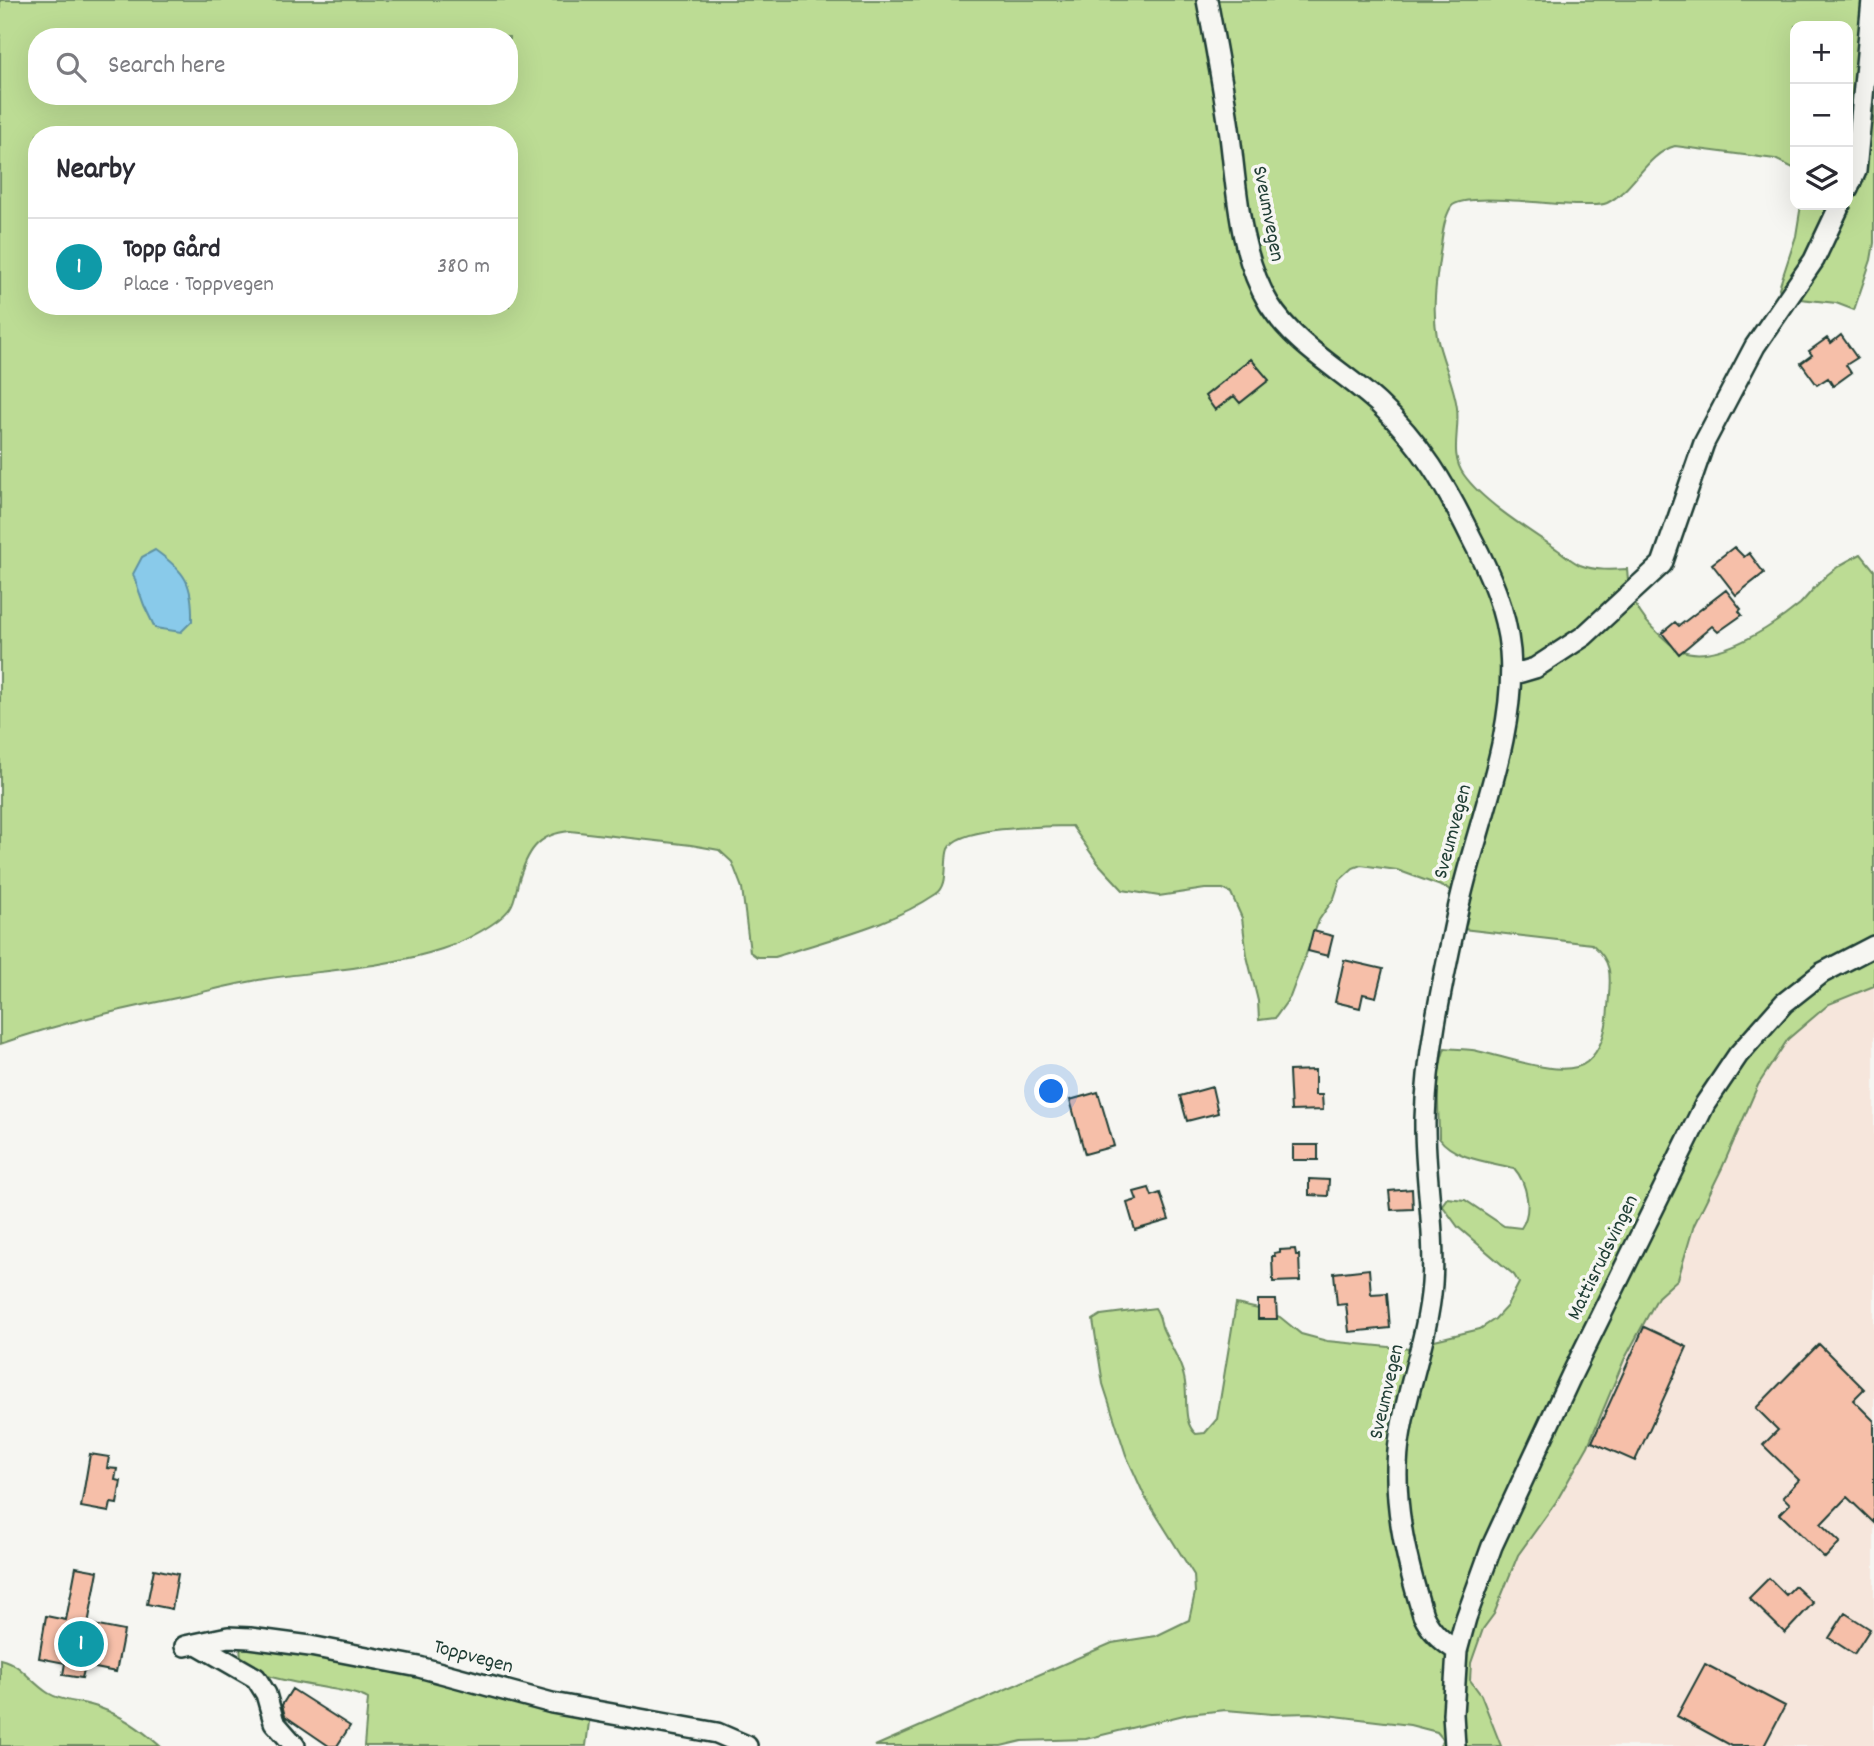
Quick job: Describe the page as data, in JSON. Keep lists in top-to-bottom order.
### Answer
{
  "streets": {
    "street": ["Sveumvegen", "Mattisrudsvingen", "Toppvegen"]
  },
  "crossings": [
    ["Sveumvegen", "Mattisrudsvingen"]
  ],
  "page": {
    "map_buttons": ["+", "−"],
    "search": "Search here",
    "heading": "Nearby",
    "list": [
      {
        "mark": "1",
        "name": "Topp Gård",
        "note": "Place · Toppvegen",
        "value": "380 m"
      }
    ],
    "pins": "1"
  }
}
